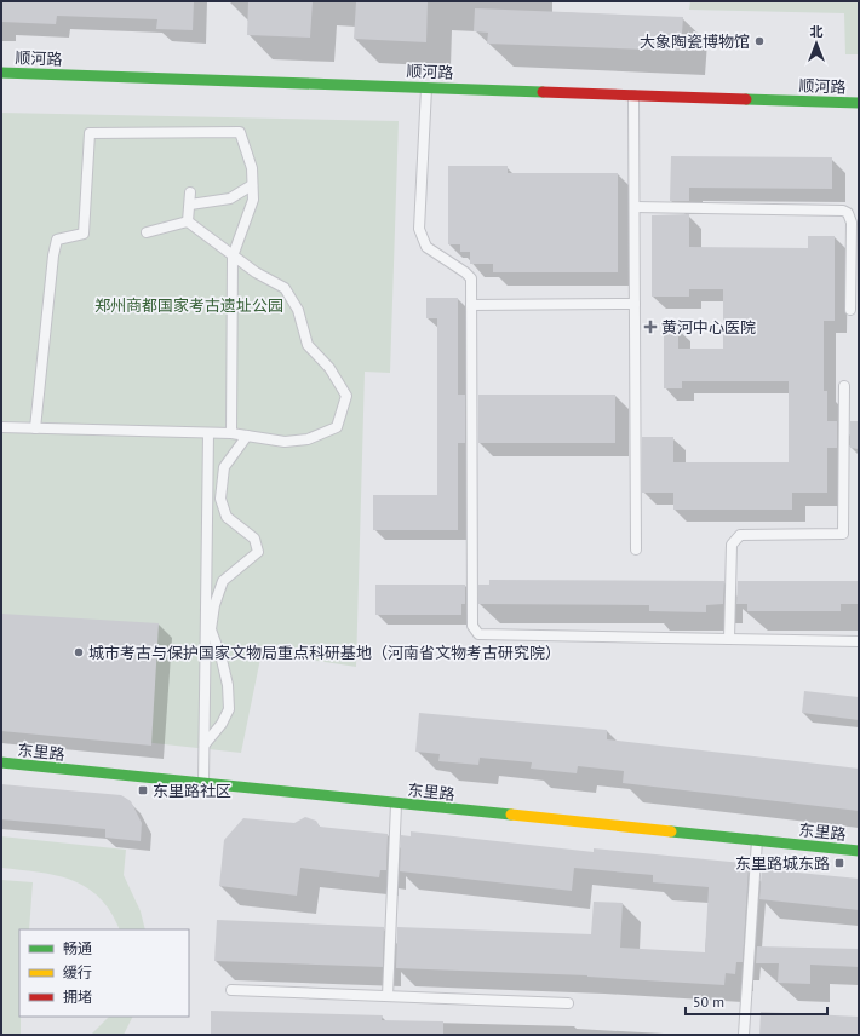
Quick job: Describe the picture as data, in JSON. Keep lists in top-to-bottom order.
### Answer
{
  "streets": {
    "street": ["顺河路", "东里路"]
  },
  "parks": ["郑州商都国家考古遗址公园"],
  "places": {
    "other": ["大象陶瓷博物馆", "城市考古与保护国家文物局重点科研基地（河南省文物考古研究院）"],
    "health": ["黄河中心医院"],
    "transit": ["东里路社区", "东里路城东路"]
  },
  "legend": ["畅通", "缓行", "拥堵"],
  "scale_bar": "50 m",
  "north": "top"
}
